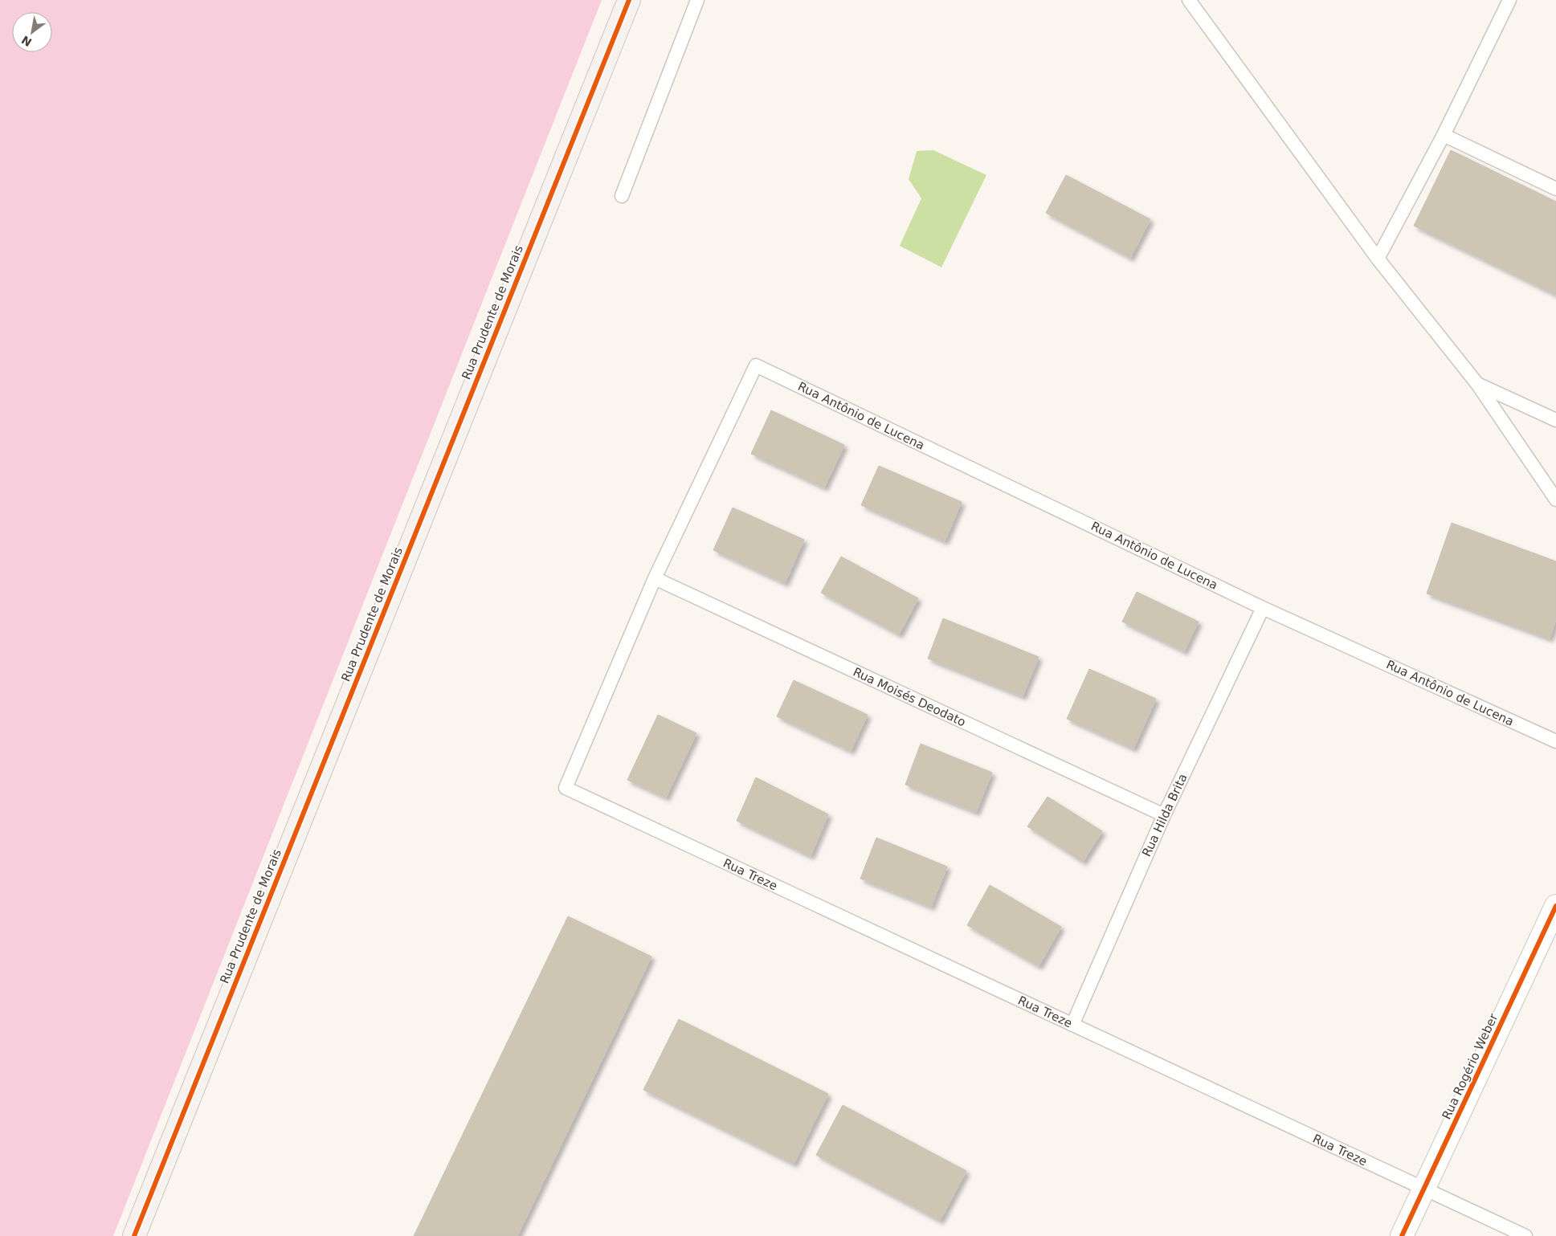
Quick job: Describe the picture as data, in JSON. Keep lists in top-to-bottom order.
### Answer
{
  "streets": {
    "street": ["Rua Prudente de Morais", "Rua Rogério Weber"],
    "lane": [
      "Rua Antônio de Lucena",
      "Rua Moisés Deodato",
      "Rua Hilda Brita",
      "Rua Treze"
    ]
  },
  "crossings": [
    ["Rua Antônio de Lucena", "Rua Moisés Deodato"],
    ["Rua Antônio de Lucena", "Rua Hilda Brita"],
    ["Rua Antônio de Lucena", "Rua Treze"],
    ["Rua Moisés Deodato", "Rua Hilda Brita"],
    ["Rua Moisés Deodato", "Rua Treze"],
    ["Rua Hilda Brita", "Rua Treze"],
    ["Rua Treze", "Rua Rogério Weber"]
  ],
  "north": "bottom left"
}
